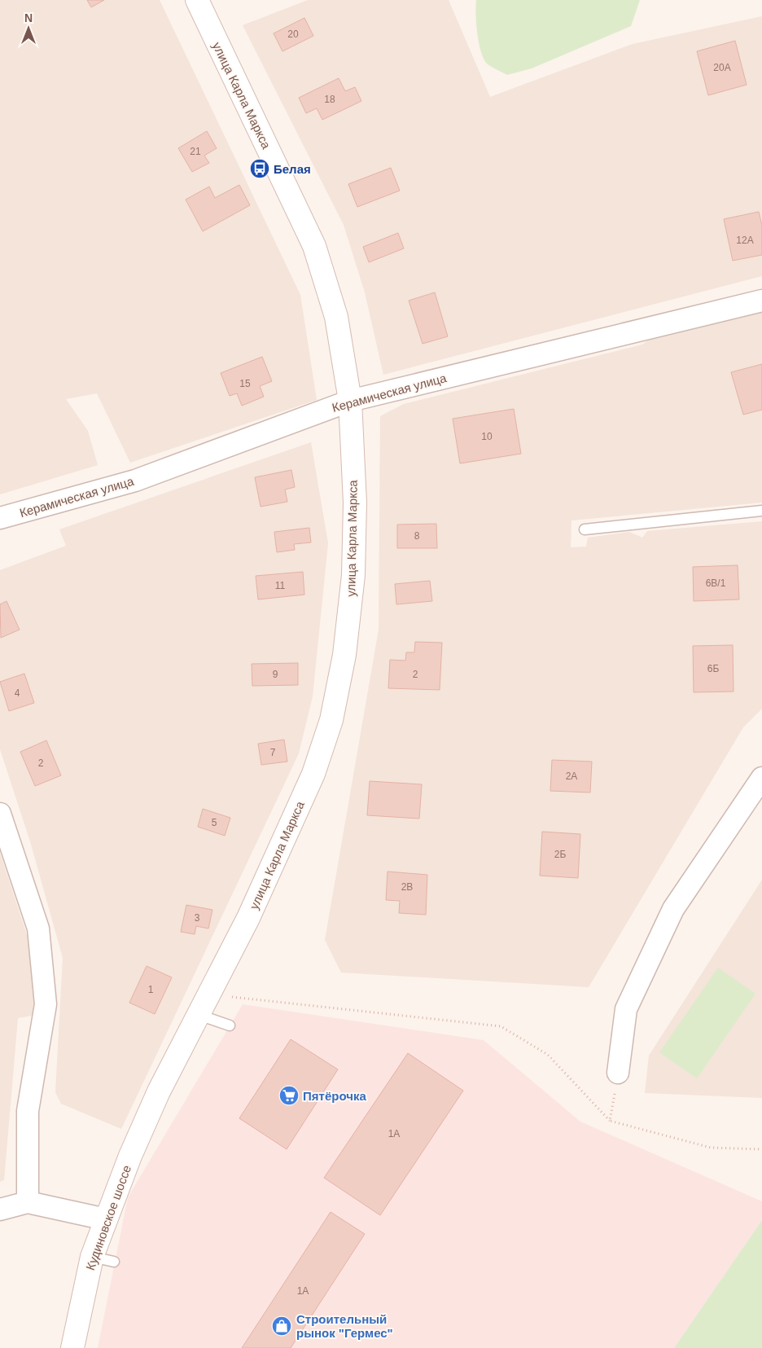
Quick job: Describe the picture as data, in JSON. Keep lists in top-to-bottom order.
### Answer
{
  "streets": {
    "main road": ["улица Карла Маркса", "Кудиновское шоссе"],
    "street": ["Керамическая улица"]
  },
  "crossings": [
    ["улица Карла Маркса", "Керамическая улица"],
    ["улица Карла Маркса", "Кудиновское шоссе"]
  ],
  "places": {
    "bus stop": ["Белая"],
    "supermarket": ["Пятёрочка"],
    "shop": ["Строительный рынок \"Гермес\""]
  },
  "house_numbers": [
    "20",
    "20А",
    "18",
    "21",
    "12А",
    "15",
    "10",
    "8",
    "6В/1",
    "11",
    "6Б",
    "9",
    "2",
    "4",
    "7",
    "2",
    "2А",
    "5",
    "2Б",
    "2В",
    "3",
    "1",
    "1А",
    "1А"
  ],
  "north": "top"
}
